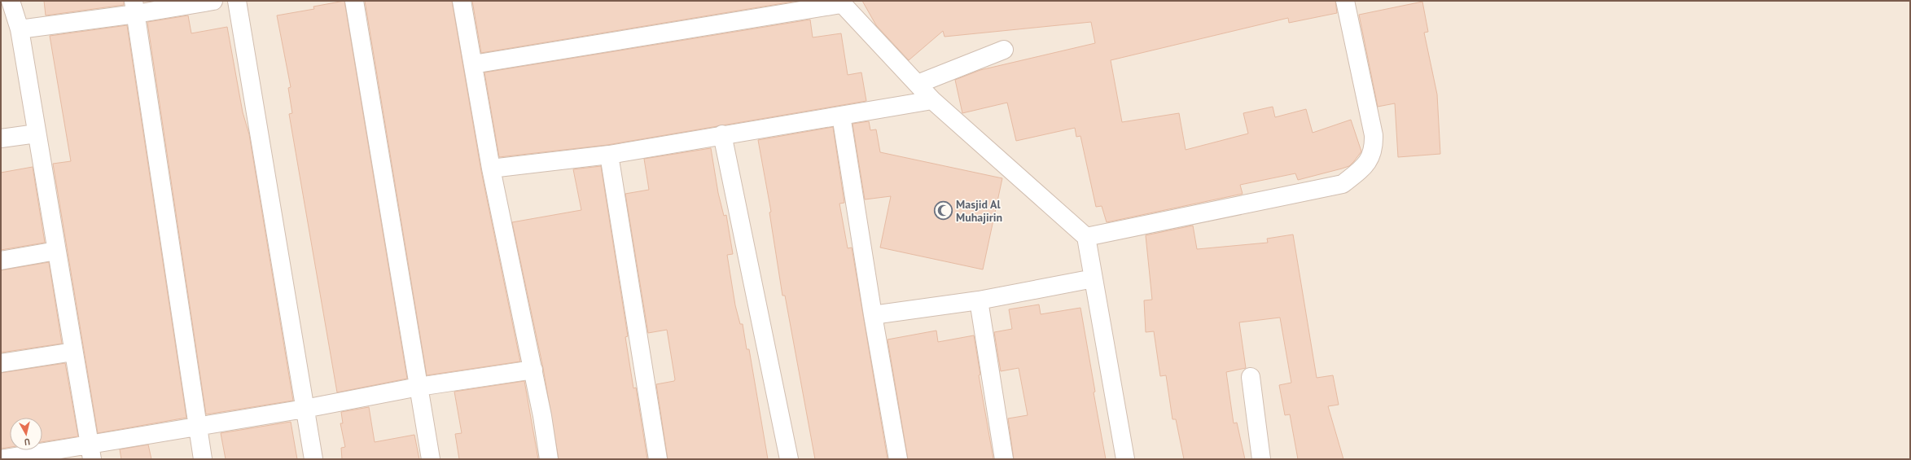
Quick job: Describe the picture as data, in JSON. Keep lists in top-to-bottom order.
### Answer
{
  "places": {
    "mosque": ["Masjid Al Muhajirin"]
  },
  "north": "bottom"
}
